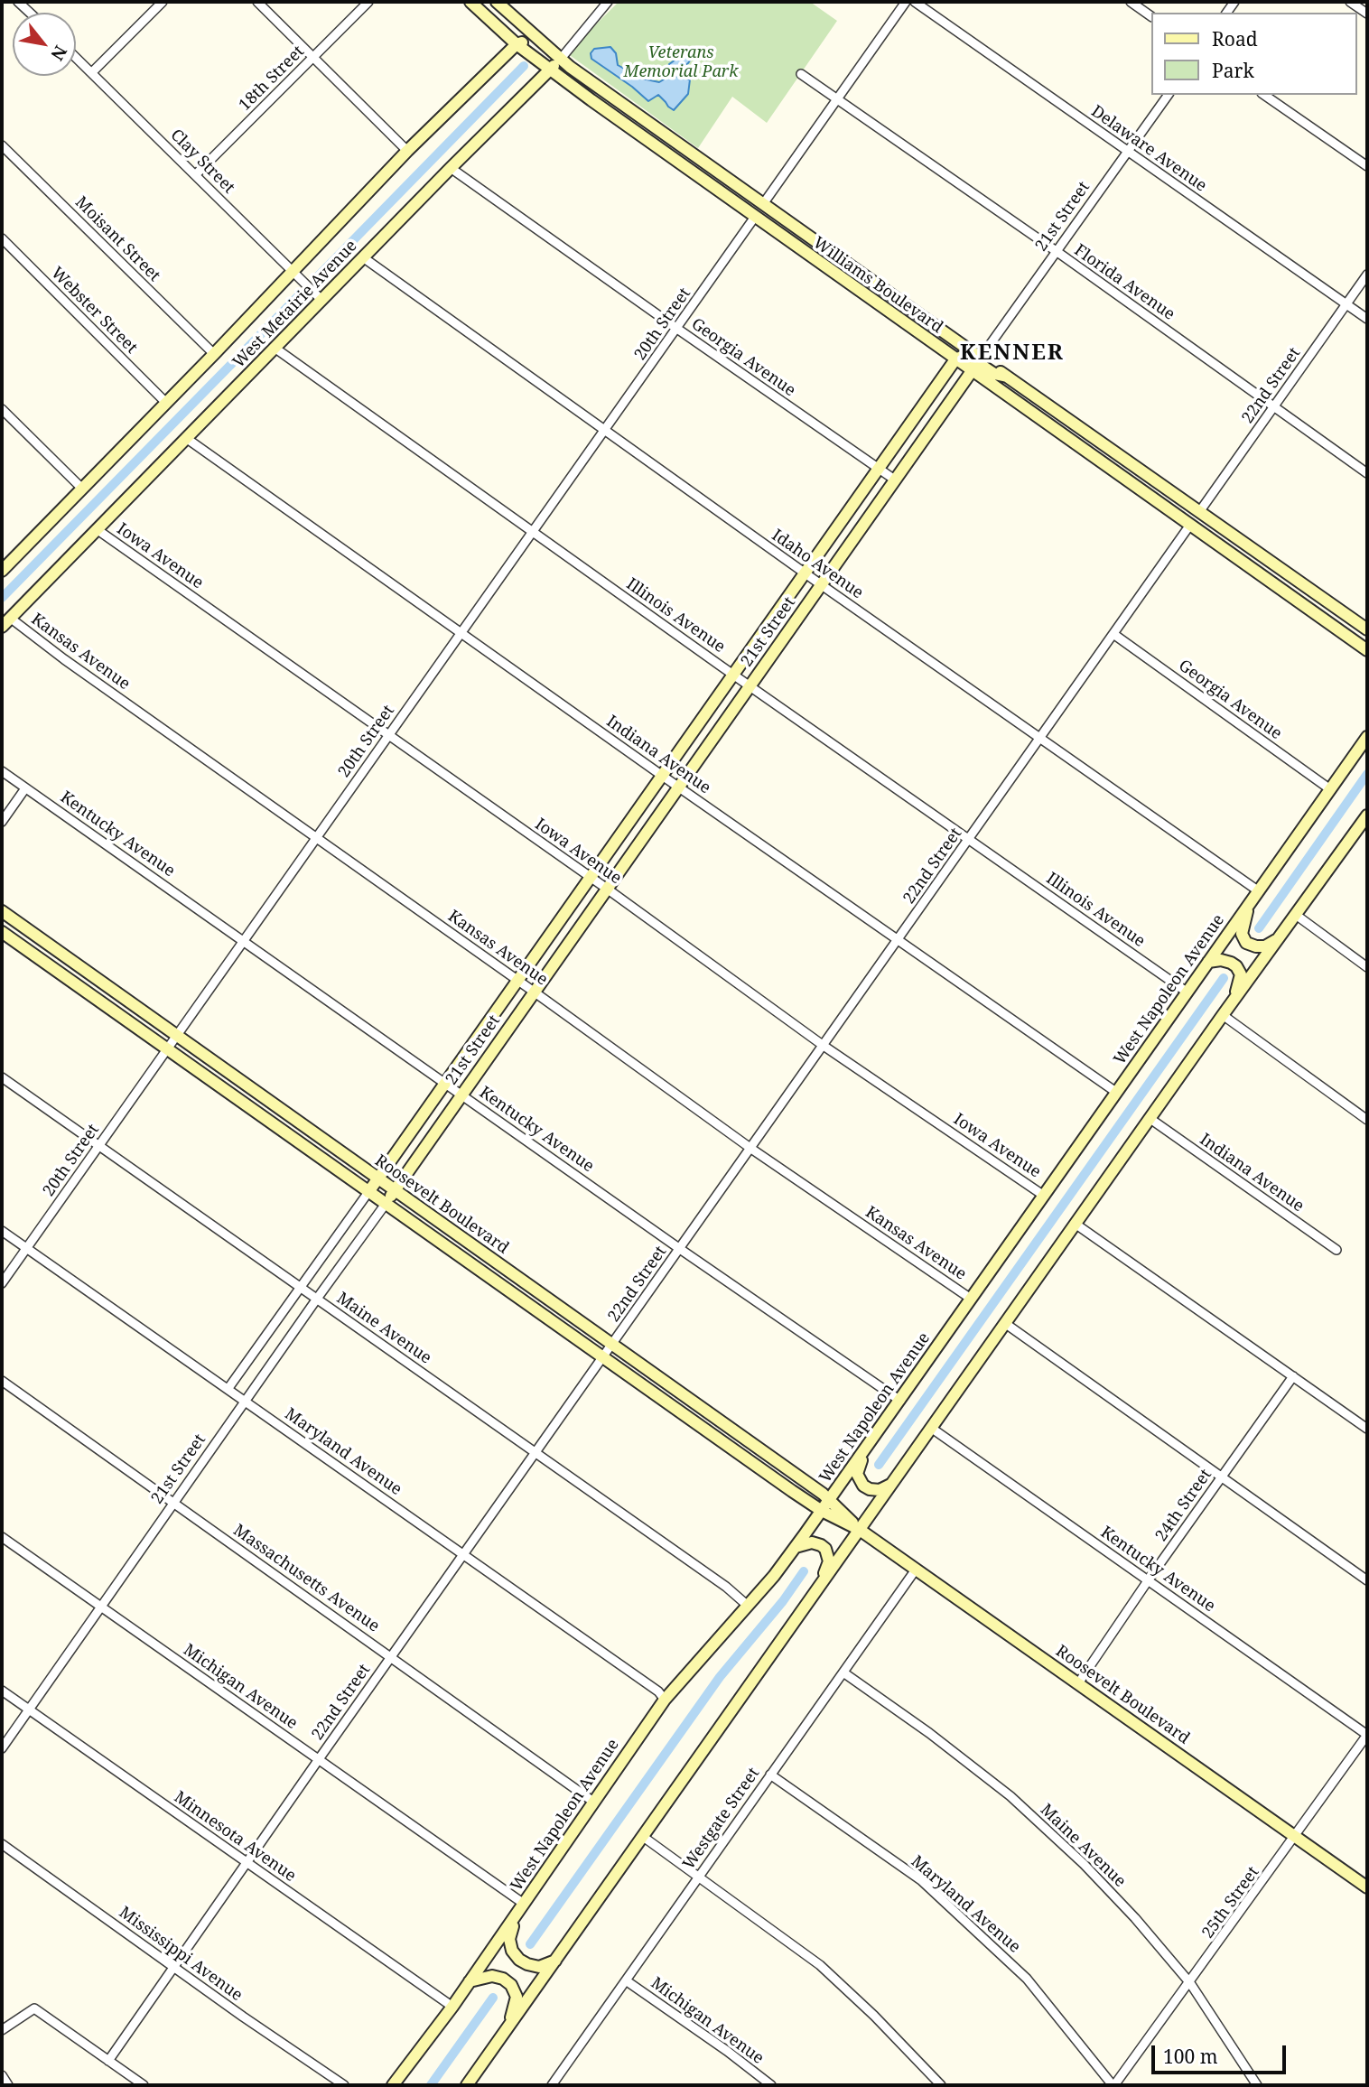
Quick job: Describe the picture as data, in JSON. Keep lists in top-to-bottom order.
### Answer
{
  "streets": {
    "main road": [
      "21st Street",
      "Williams Boulevard",
      "West Metairie Avenue",
      "West Napoleon Avenue",
      "Roosevelt Boulevard"
    ],
    "street": [
      "18th Street",
      "Delaware Avenue",
      "Clay Street",
      "Moisant Street",
      "Florida Avenue",
      "Webster Street",
      "20th Street",
      "Georgia Avenue",
      "22nd Street",
      "Iowa Avenue",
      "Idaho Avenue",
      "Illinois Avenue",
      "Kansas Avenue",
      "Indiana Avenue",
      "Kentucky Avenue",
      "Maine Avenue",
      "Maryland Avenue",
      "24th Street",
      "Massachusetts Avenue",
      "Michigan Avenue",
      "Westgate Street",
      "Minnesota Avenue",
      "25th Street",
      "Mississippi Avenue"
    ]
  },
  "crossings": [
    ["18th Street", "Clay Street"],
    ["Delaware Avenue", "21st Street"],
    ["Delaware Avenue", "22nd Street"],
    ["Clay Street", "West Metairie Avenue"],
    ["21st Street", "Florida Avenue"],
    ["21st Street", "Williams Boulevard"],
    ["21st Street", "Georgia Avenue"],
    ["21st Street", "Iowa Avenue"],
    ["21st Street", "Idaho Avenue"],
    ["21st Street", "Illinois Avenue"],
    ["21st Street", "Kansas Avenue"],
    ["21st Street", "Indiana Avenue"],
    ["21st Street", "Kentucky Avenue"],
    ["21st Street", "Roosevelt Boulevard"],
    ["21st Street", "Maine Avenue"],
    ["21st Street", "Maryland Avenue"],
    ["21st Street", "Massachusetts Avenue"],
    ["21st Street", "Michigan Avenue"],
    ["21st Street", "Minnesota Avenue"],
    ["Moisant Street", "West Metairie Avenue"],
    ["Florida Avenue", "22nd Street"],
    ["Williams Boulevard", "West Metairie Avenue"],
    ["Williams Boulevard", "20th Street"],
    ["Williams Boulevard", "22nd Street"],
    ["West Metairie Avenue", "Webster Street"],
    ["West Metairie Avenue", "Georgia Avenue"],
    ["West Metairie Avenue", "Iowa Avenue"],
    ["West Metairie Avenue", "Idaho Avenue"],
    ["West Metairie Avenue", "Illinois Avenue"],
    ["West Metairie Avenue", "Kansas Avenue"],
    ["West Metairie Avenue", "Indiana Avenue"],
    ["20th Street", "Georgia Avenue"],
    ["20th Street", "Iowa Avenue"],
    ["20th Street", "Idaho Avenue"],
    ["20th Street", "Illinois Avenue"],
    ["20th Street", "Kansas Avenue"],
    ["20th Street", "Indiana Avenue"],
    ["20th Street", "Kentucky Avenue"],
    ["20th Street", "Roosevelt Boulevard"],
    ["20th Street", "Maine Avenue"],
    ["20th Street", "Maryland Avenue"],
    ["Georgia Avenue", "22nd Street"],
    ["Georgia Avenue", "West Napoleon Avenue"],
    ["22nd Street", "Iowa Avenue"],
    ["22nd Street", "Idaho Avenue"],
    ["22nd Street", "Illinois Avenue"],
    ["22nd Street", "Kansas Avenue"],
    ["22nd Street", "Indiana Avenue"],
    ["22nd Street", "Kentucky Avenue"],
    ["22nd Street", "Roosevelt Boulevard"],
    ["22nd Street", "Maine Avenue"],
    ["22nd Street", "Maryland Avenue"],
    ["22nd Street", "Massachusetts Avenue"],
    ["22nd Street", "Michigan Avenue"],
    ["22nd Street", "Minnesota Avenue"],
    ["22nd Street", "Mississippi Avenue"],
    ["Iowa Avenue", "West Napoleon Avenue"],
    ["Idaho Avenue", "West Napoleon Avenue"],
    ["Illinois Avenue", "West Napoleon Avenue"],
    ["Kansas Avenue", "West Napoleon Avenue"],
    ["Indiana Avenue", "West Napoleon Avenue"],
    ["Kentucky Avenue", "West Napoleon Avenue"],
    ["Kentucky Avenue", "24th Street"],
    ["Kentucky Avenue", "25th Street"],
    ["West Napoleon Avenue", "Roosevelt Boulevard"],
    ["West Napoleon Avenue", "Maine Avenue"],
    ["West Napoleon Avenue", "Maryland Avenue"],
    ["West Napoleon Avenue", "Massachusetts Avenue"],
    ["West Napoleon Avenue", "Michigan Avenue"],
    ["West Napoleon Avenue", "Minnesota Avenue"],
    ["Roosevelt Boulevard", "24th Street"],
    ["Roosevelt Boulevard", "Westgate Street"],
    ["Roosevelt Boulevard", "25th Street"],
    ["Maine Avenue", "Westgate Street"],
    ["Maine Avenue", "25th Street"],
    ["Maryland Avenue", "Westgate Street"],
    ["Maryland Avenue", "25th Street"],
    ["Michigan Avenue", "Westgate Street"]
  ],
  "districts": ["KENNER"],
  "parks": ["Veterans Memorial Park"],
  "legend": ["Road", "Park"],
  "scale_bar": "100 m",
  "north": "bottom right"
}
